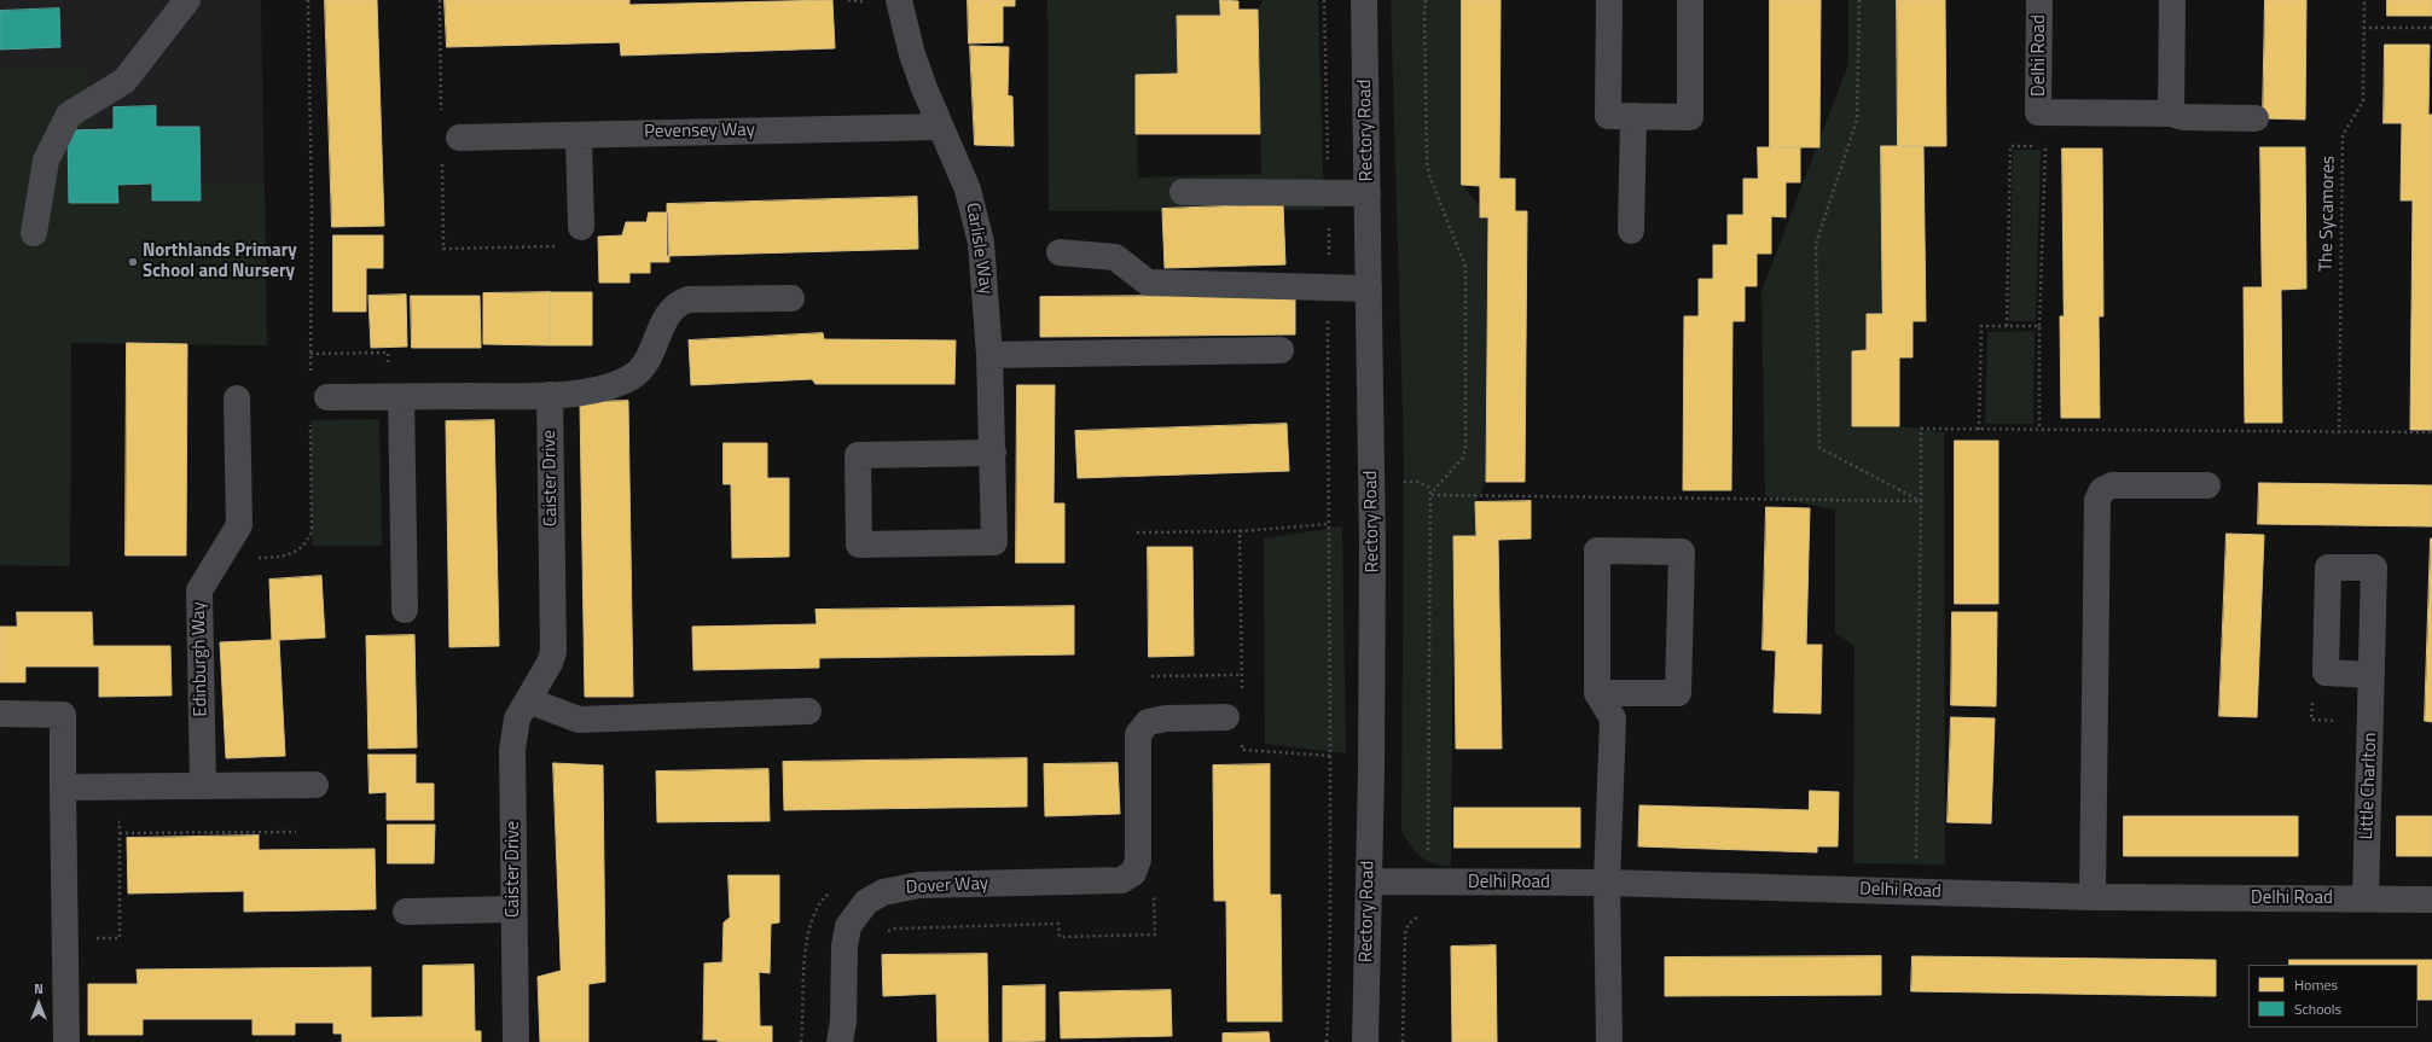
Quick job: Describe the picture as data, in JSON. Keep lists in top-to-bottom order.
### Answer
{
  "streets": {
    "street": [
      "Delhi Road",
      "Rectory Road",
      "Pevensey Way",
      "Carlisle Way",
      "Caister Drive",
      "Edinburgh Way",
      "Little Charlton",
      "Dover Way"
    ],
    "path": ["The Sycamores"]
  },
  "crossings": [
    ["Delhi Road", "Rectory Road"],
    ["Delhi Road", "Little Charlton"],
    ["Pevensey Way", "Carlisle Way"]
  ],
  "places": ["Northlands Primary School and Nursery"],
  "legend": ["Homes", "Schools"],
  "north": "top"
}
